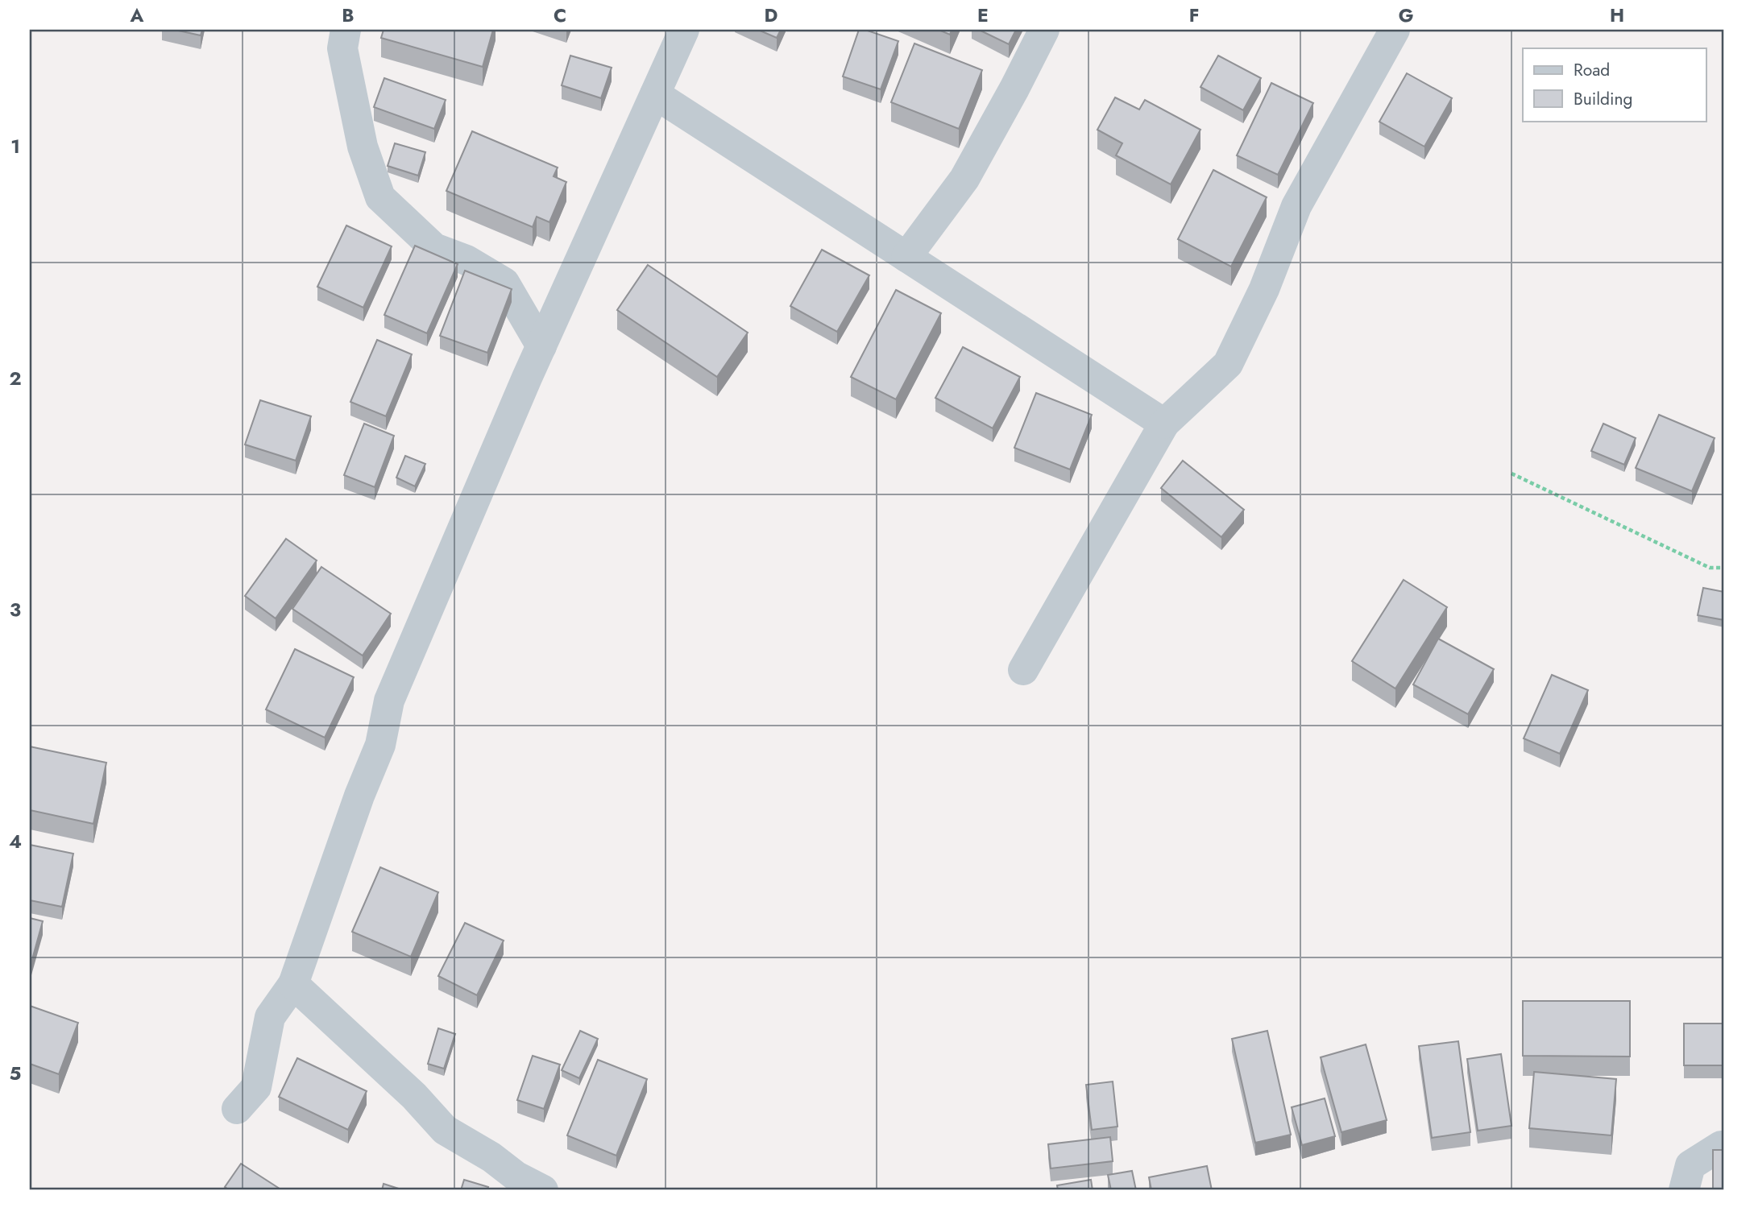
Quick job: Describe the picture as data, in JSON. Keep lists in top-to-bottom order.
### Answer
{
  "legend": ["Road", "Building"],
  "grid": {
    "columns": [
      "A",
      "B",
      "C",
      "D",
      "E",
      "F",
      "G",
      "H"
    ],
    "rows": [
      "1",
      "2",
      "3",
      "4",
      "5"
    ]
  }
}
